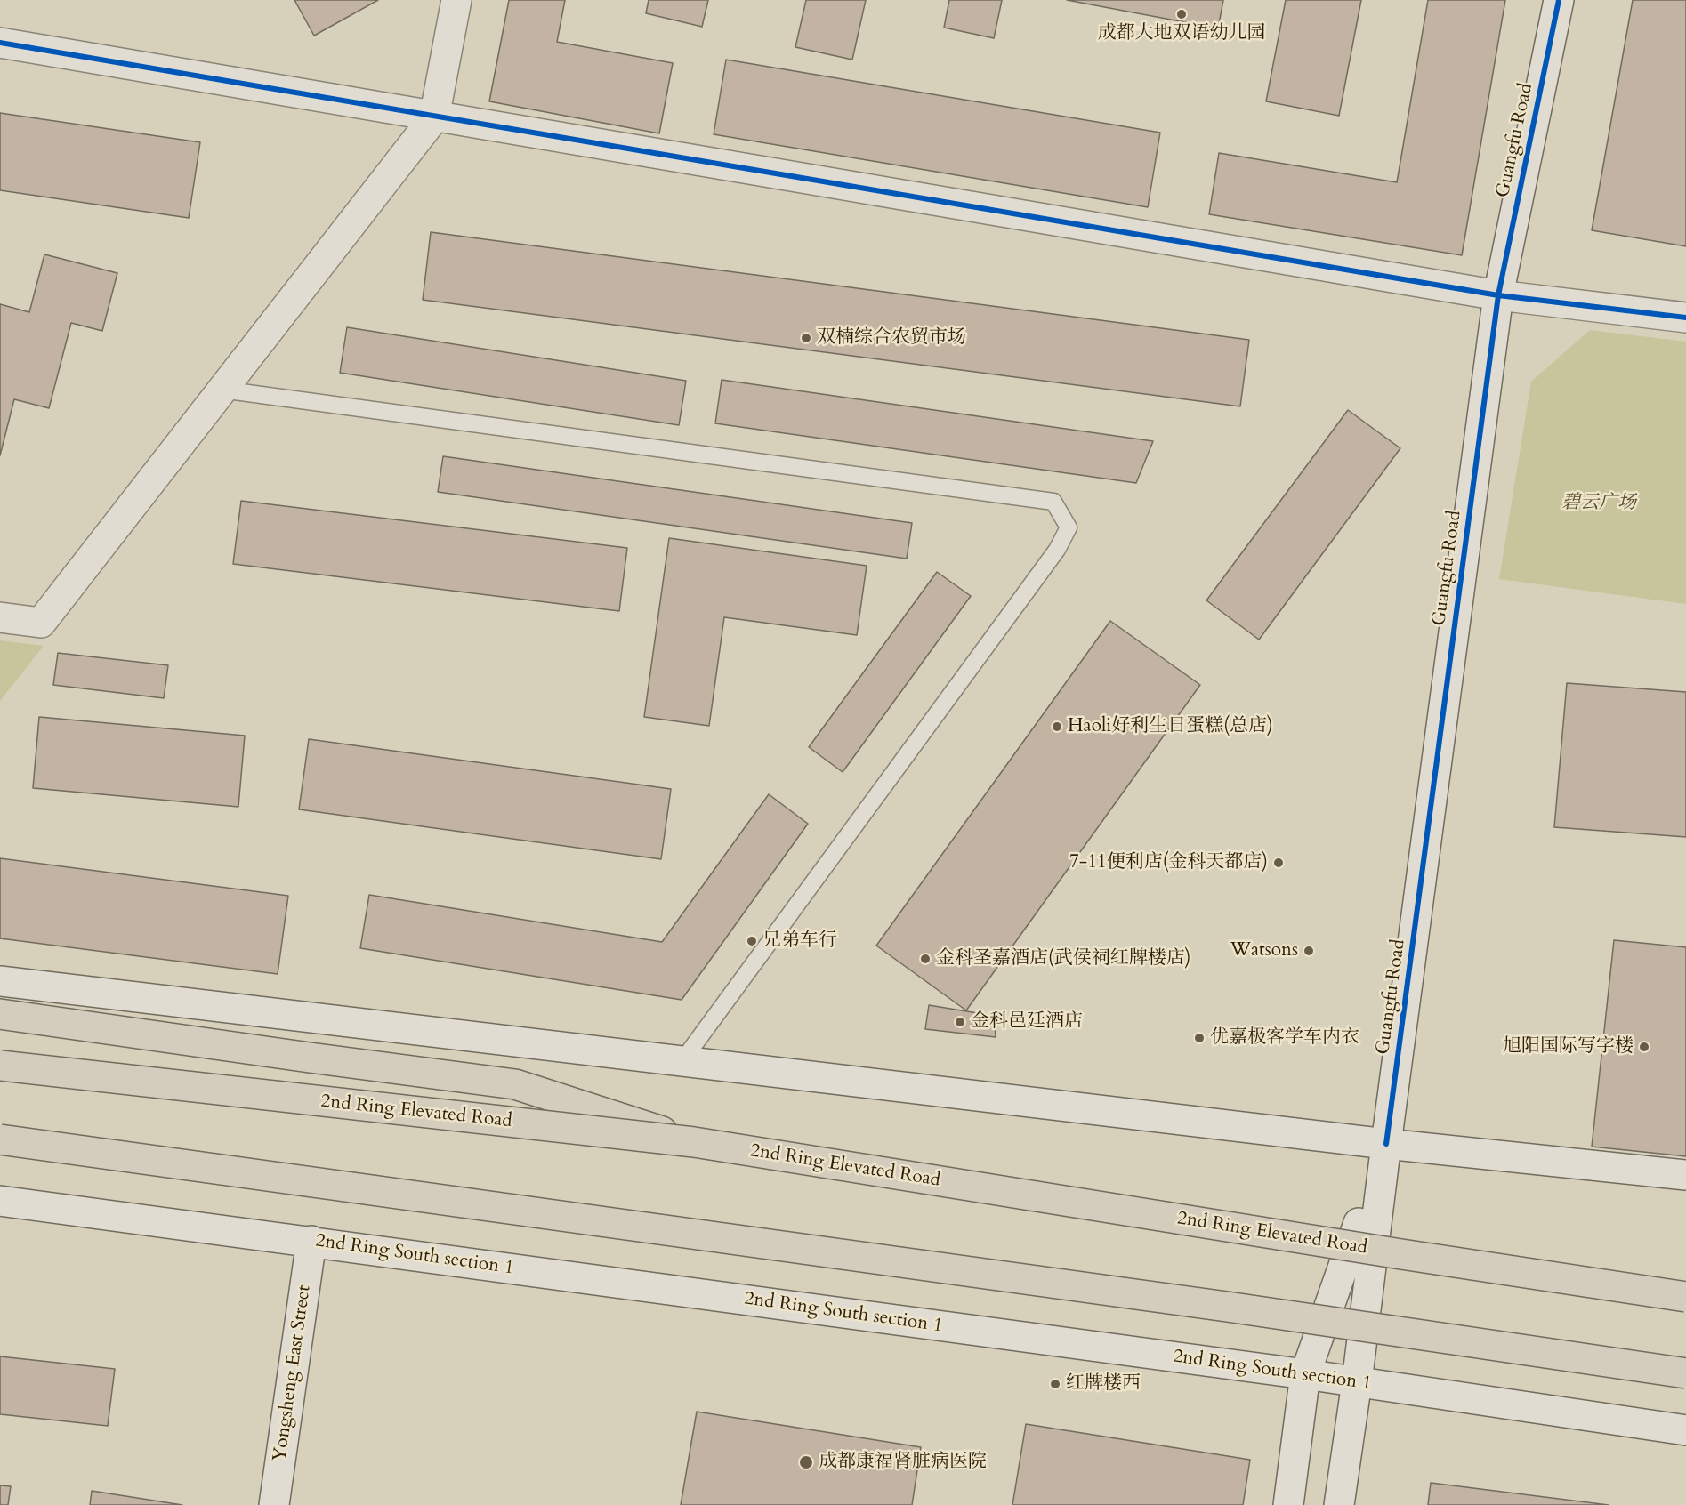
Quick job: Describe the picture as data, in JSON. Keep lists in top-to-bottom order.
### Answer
{
  "streets": {
    "highway": ["2nd Ring Elevated Road"],
    "main road": ["Guangfu Road", "2nd Ring South section 1", "Yongsheng East Street"]
  },
  "crossings": [
    ["2nd Ring South section 1", "Yongsheng East Street"]
  ],
  "parks": ["碧云广场"],
  "places": [
    "成都大地双语幼儿园",
    "双楠综合农贸市场",
    "Haoli好利生日蛋糕(总店)",
    "7-11便利店(金科天都店)",
    "兄弟车行",
    "Watsons",
    "金科圣嘉酒店(武侯祠红牌楼店)",
    "金科邑廷酒店",
    "优嘉极客学车内衣",
    "旭阳国际写字楼",
    "红牌楼西",
    "成都康福肾脏病医院"
  ]
}
